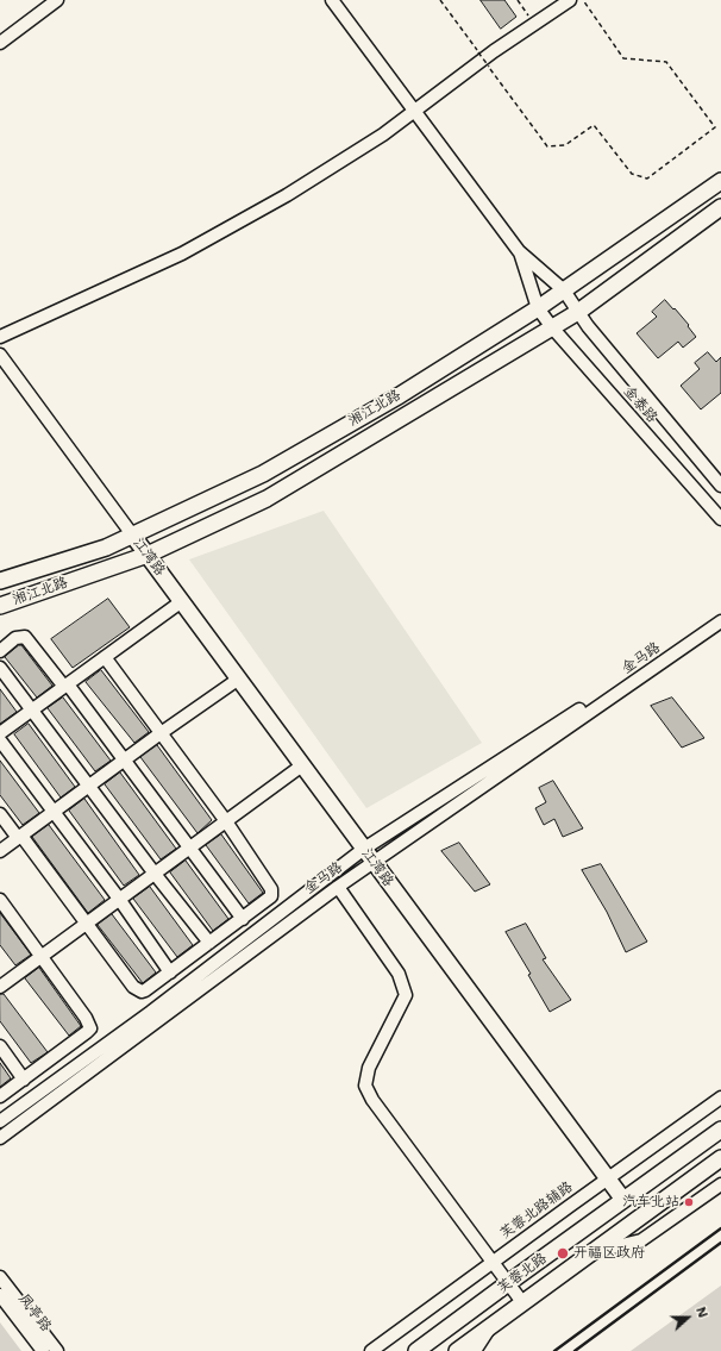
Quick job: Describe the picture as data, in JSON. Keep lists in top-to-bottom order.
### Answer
{
  "streets": {
    "main road": ["湘江北路", "江湾路", "芙蓉北路"],
    "street": [
      "金泰路",
      "金马路",
      "芙蓉北路辅路",
      "凤亭路"
    ]
  },
  "crossings": [
    ["金泰路", "湘江北路"],
    ["湘江北路", "江湾路"],
    ["江湾路", "金马路"],
    ["江湾路", "芙蓉北路辅路"],
    ["江湾路", "芙蓉北路"]
  ],
  "places": ["汽车北站", "开福区政府"],
  "north": "right"
}
